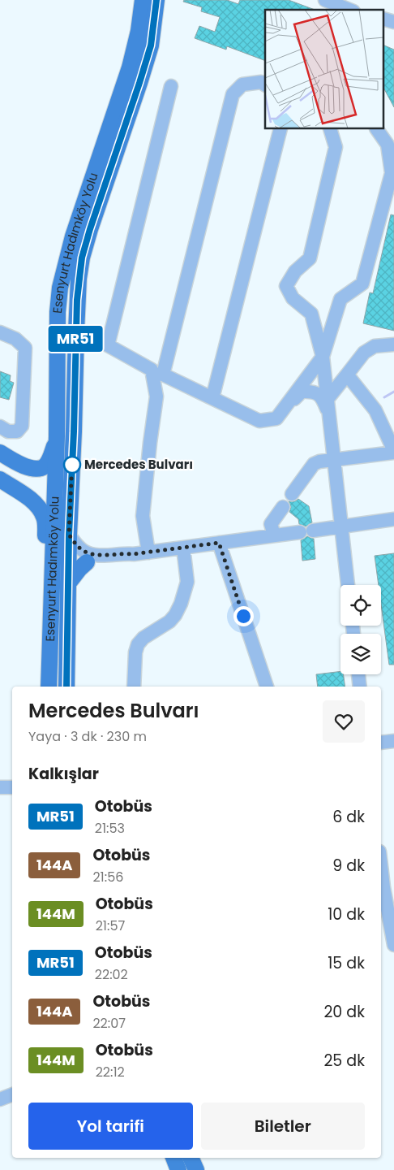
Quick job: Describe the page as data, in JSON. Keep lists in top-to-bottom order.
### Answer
{
  "streets": {
    "main road": ["Esenyurt Hadımköy Yolu"]
  },
  "places": ["Mercedes Bulvarı"],
  "lines": ["bus line MR51"],
  "page": {
    "on_map": "MR51",
    "heading": [
      ["Mercedes Bulvarı", "Yaya · 3 dk · 230 m"],
      "Kalkışlar"
    ],
    "list": [
      {
        "mark": "MR51",
        "name": "Otobüs",
        "note": "21:53",
        "value": "6 dk"
      },
      {
        "mark": "144A",
        "name": "Otobüs",
        "note": "21:56",
        "value": "9 dk"
      },
      {
        "mark": "144M",
        "name": "Otobüs",
        "note": "21:57",
        "value": "10 dk"
      },
      {
        "mark": "MR51",
        "name": "Otobüs",
        "note": "22:02",
        "value": "15 dk"
      },
      {
        "mark": "144A",
        "name": "Otobüs",
        "note": "22:07",
        "value": "20 dk"
      },
      {
        "mark": "144M",
        "name": "Otobüs",
        "note": "22:12",
        "value": "25 dk"
      }
    ],
    "buttons": ["Yol tarifi", "Biletler"]
  }
}
